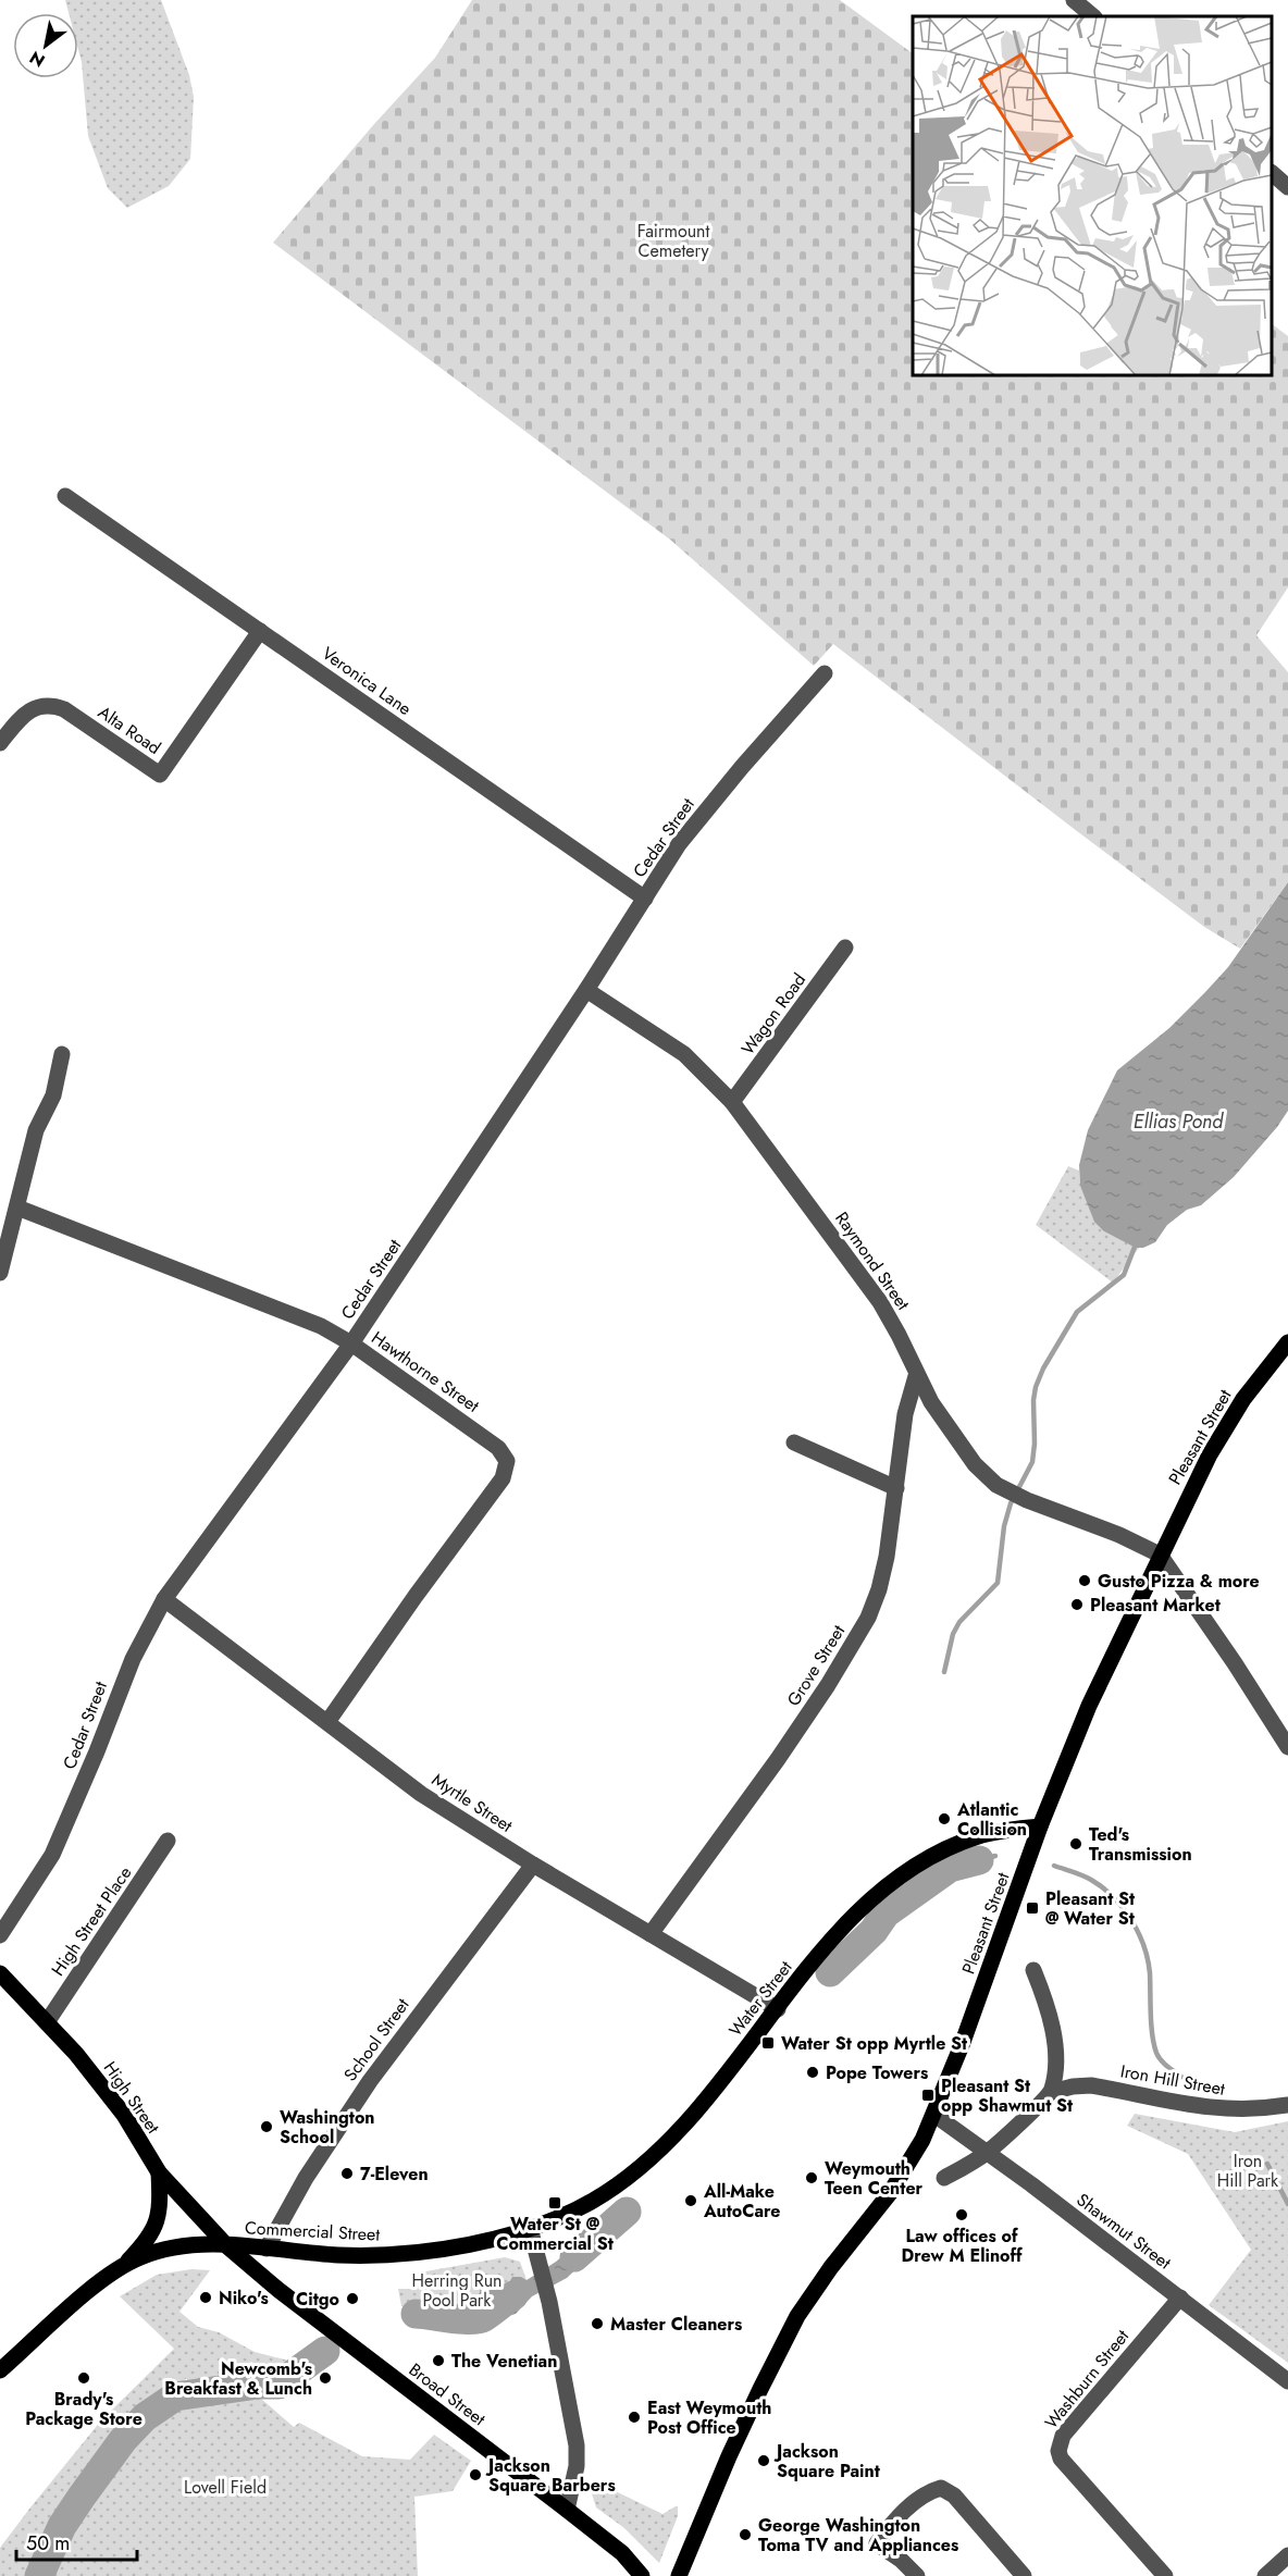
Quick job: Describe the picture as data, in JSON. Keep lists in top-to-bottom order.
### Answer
{
  "streets": {
    "main road": [
      "Pleasant Street",
      "Water Street",
      "High Street",
      "Commercial Street",
      "Broad Street"
    ],
    "street": [
      "Veronica Lane",
      "Alta Road",
      "Cedar Street",
      "Wagon Road",
      "Raymond Street",
      "Hawthorne Street",
      "Grove Street",
      "Myrtle Street",
      "High Street Place",
      "School Street",
      "Iron Hill Street",
      "Shawmut Street",
      "Washburn Street"
    ]
  },
  "crossings": [
    ["Veronica Lane", "Alta Road"],
    ["Veronica Lane", "Cedar Street"],
    ["Cedar Street", "Raymond Street"],
    ["Cedar Street", "Hawthorne Street"],
    ["Cedar Street", "Myrtle Street"],
    ["Wagon Road", "Raymond Street"],
    ["Raymond Street", "Pleasant Street"],
    ["Raymond Street", "Grove Street"],
    ["Hawthorne Street", "Myrtle Street"],
    ["Pleasant Street", "Water Street"],
    ["Pleasant Street", "Shawmut Street"],
    ["Grove Street", "Myrtle Street"],
    ["Myrtle Street", "Water Street"],
    ["Myrtle Street", "School Street"],
    ["High Street Place", "High Street"],
    ["Water Street", "Commercial Street"],
    ["School Street", "Commercial Street"],
    ["High Street", "Commercial Street"],
    ["High Street", "Broad Street"],
    ["Commercial Street", "Broad Street"],
    ["Shawmut Street", "Washburn Street"]
  ],
  "water": ["Ellias Pond"],
  "parks": [
    "Fairmount Cemetery",
    "Iron Hill Park",
    "Herring Run Pool Park",
    "Lovell Field"
  ],
  "places": {
    "other": [
      "Gusto Pizza & more",
      "Pleasant Market",
      "Atlantic Collision",
      "Ted's Transmission",
      "Pope Towers",
      "Washington School",
      "7-Eleven",
      "Weymouth Teen Center",
      "All-Make AutoCare",
      "Law offices of Drew M Elinoff",
      "Niko's",
      "Citgo",
      "Master Cleaners",
      "The Venetian",
      "Brady's Package Store",
      "Newcomb's Breakfast & Lunch",
      "East Weymouth Post Office",
      "Jackson Square Paint",
      "Jackson Square Barbers",
      "George Washington Toma TV and Appliances"
    ],
    "transit": [
      "Pleasant St @ Water St",
      "Water St opp Myrtle St",
      "Pleasant St opp Shawmut St",
      "Water St @ Commercial St"
    ]
  },
  "scale_bar": "50 m",
  "north": "bottom left"
}
